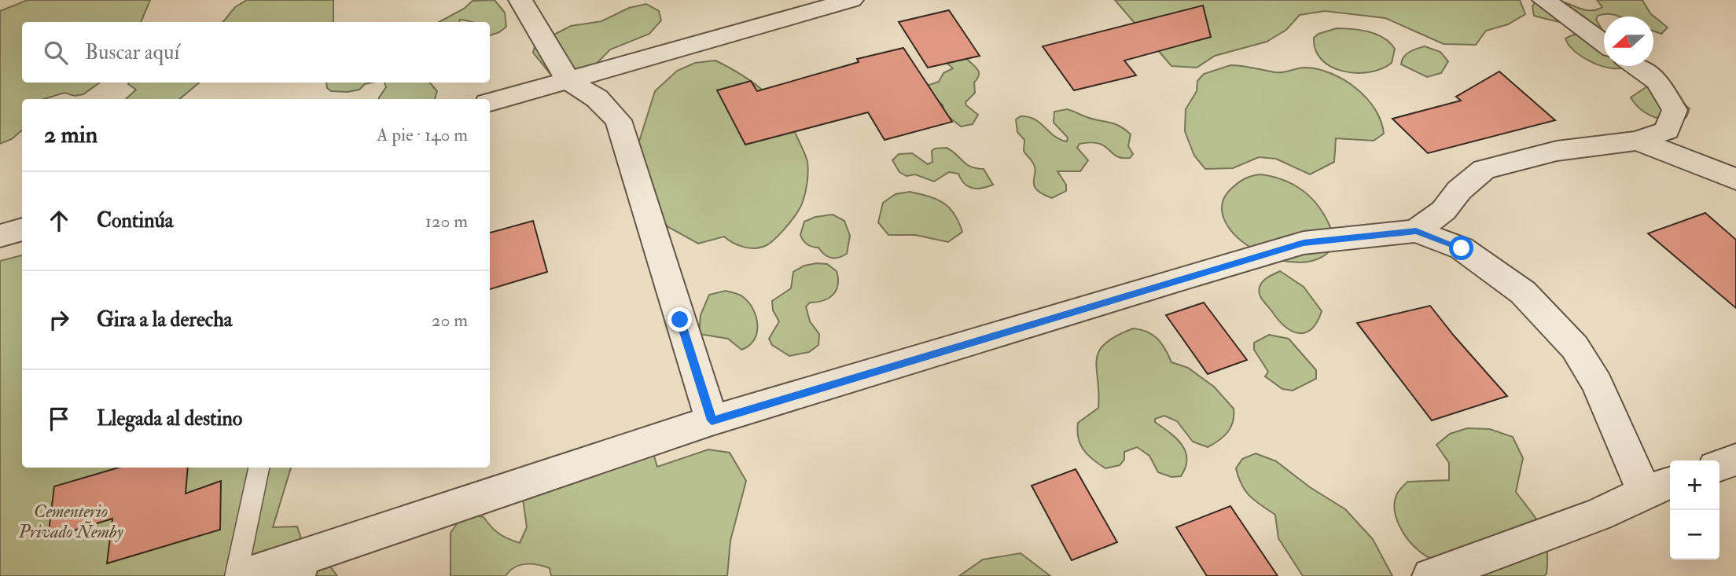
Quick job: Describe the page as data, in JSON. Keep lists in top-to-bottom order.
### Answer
{
  "parks": ["Cementerio Privado Ñemby"],
  "north": "left",
  "page": {
    "search": "Buscar aquí",
    "heading": ["2 min", "A pie · 140 m"],
    "list": [
      ["Continúa", "120 m"],
      ["Gira a la derecha", "20 m"],
      "Llegada al destino"
    ],
    "map_buttons": ["+", "−"]
  }
}
